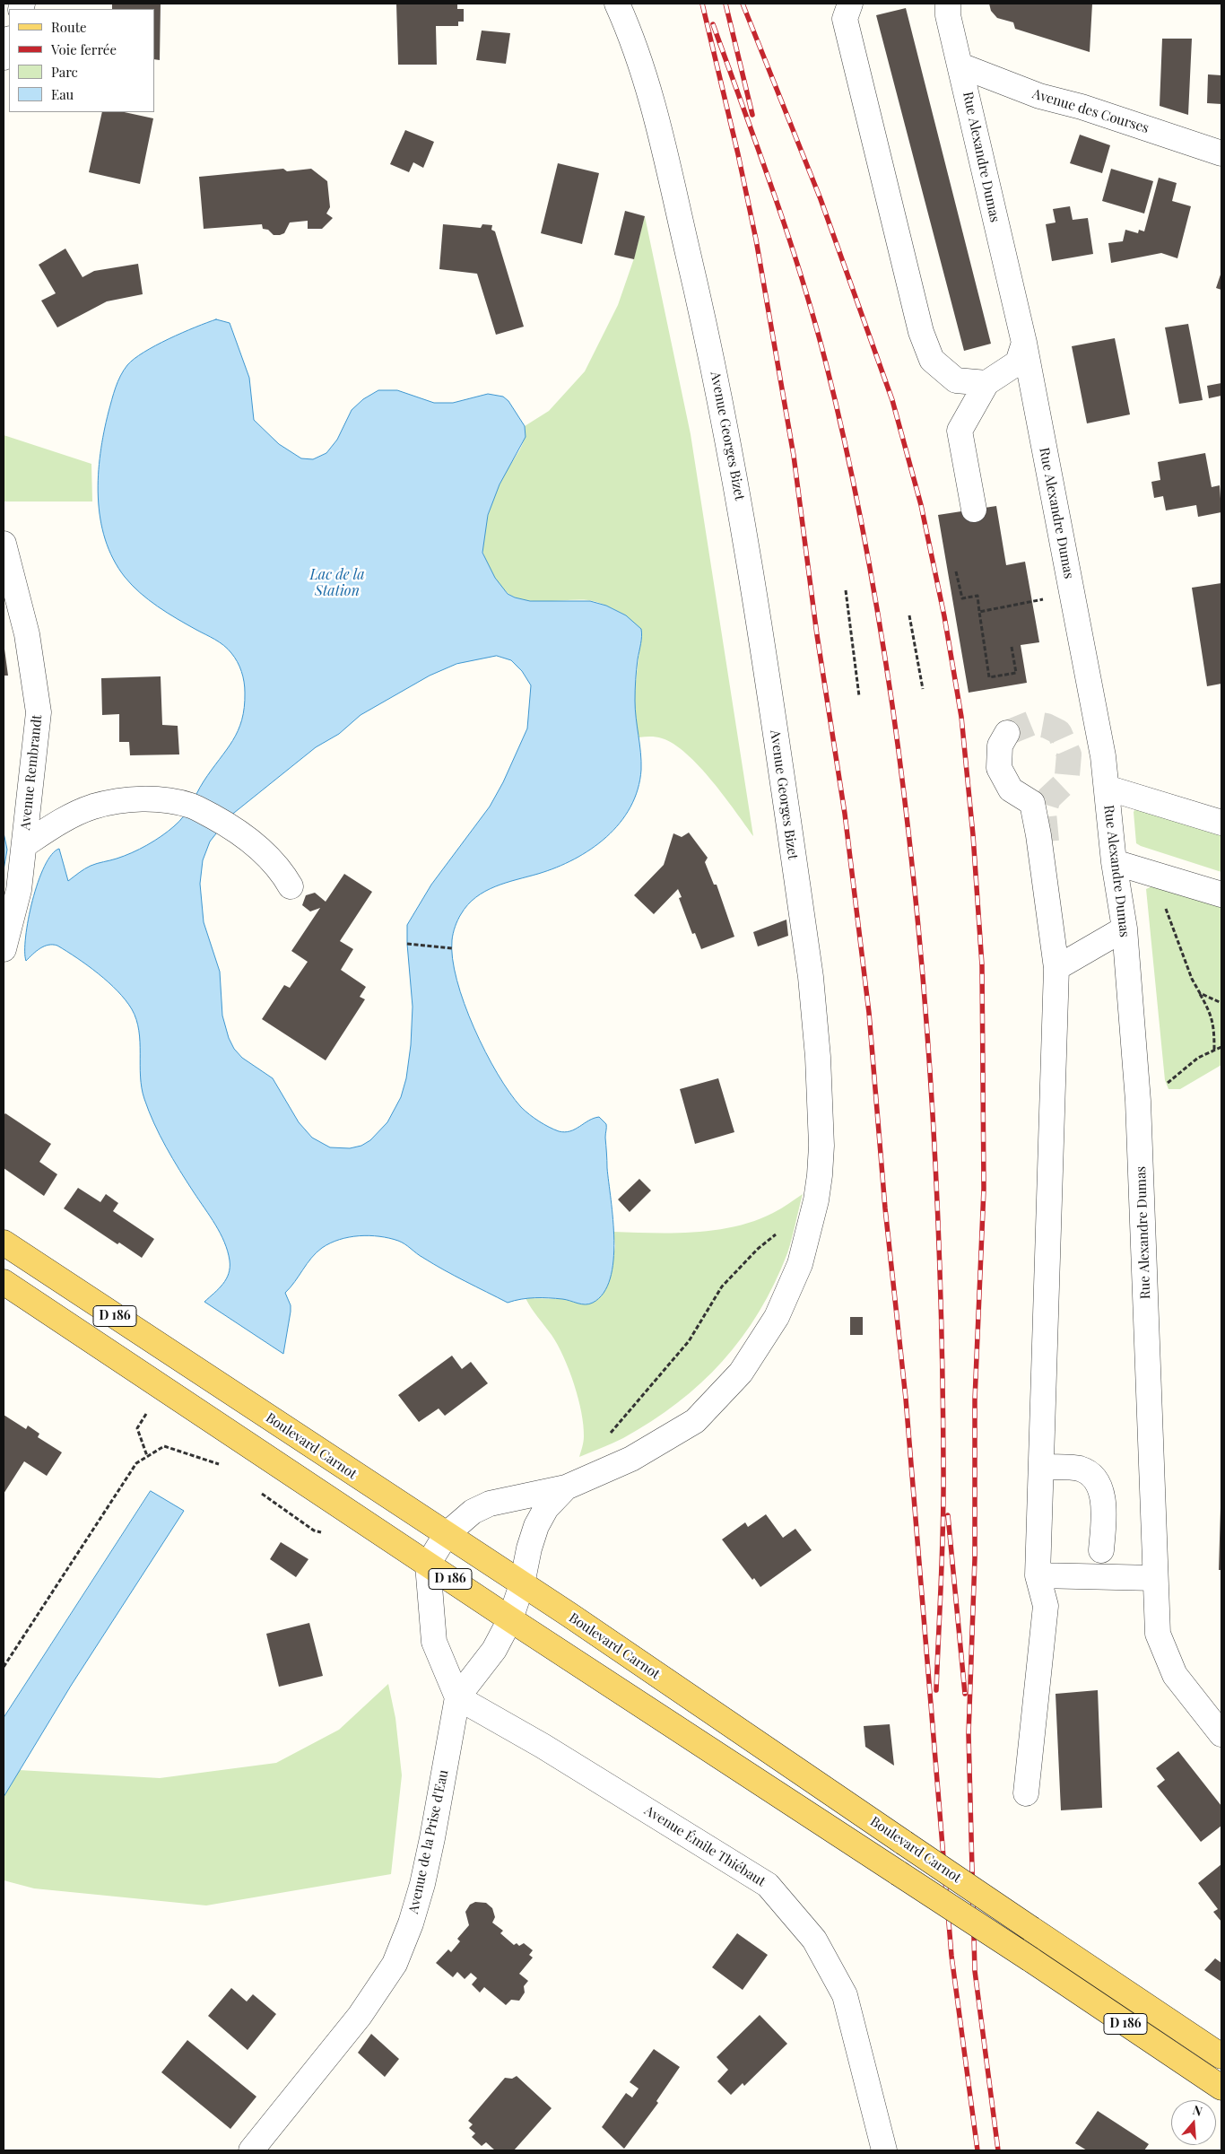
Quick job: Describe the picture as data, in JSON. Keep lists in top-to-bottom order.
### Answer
{
  "streets": {
    "main road": ["D 186", "Boulevard Carnot"],
    "street": [
      "Avenue des Courses",
      "Rue Alexandre Dumas",
      "Avenue Georges Bizet",
      "Avenue Rembrandt",
      "Avenue de la Prise d'Eau",
      "Avenue Émile Thiébaut"
    ]
  },
  "crossings": [
    ["Avenue des Courses", "Rue Alexandre Dumas"],
    ["Avenue Georges Bizet", "Boulevard Carnot"],
    ["Avenue Georges Bizet", "Avenue de la Prise d'Eau"],
    ["Boulevard Carnot", "Avenue de la Prise d'Eau"],
    ["Avenue de la Prise d'Eau", "Avenue Émile Thiébaut"]
  ],
  "water": ["Lac de la Station"],
  "legend": [
    "Route",
    "Voie ferrée",
    "Parc",
    "Eau"
  ],
  "north": "top"
}
